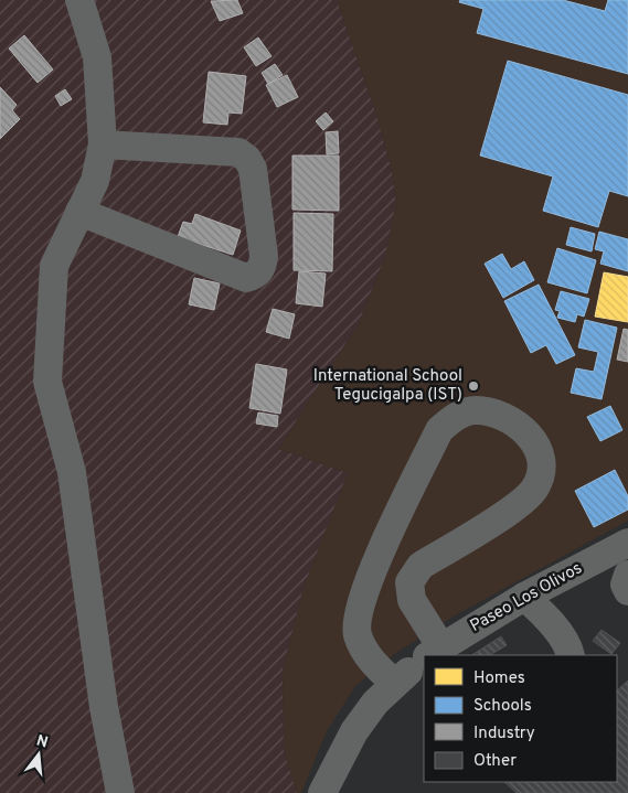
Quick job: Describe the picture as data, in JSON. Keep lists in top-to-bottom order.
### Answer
{
  "streets": {
    "street": ["Paseo Los Olivos"]
  },
  "places": ["International School Tegucigalpa (IST)"],
  "legend": [
    "Homes",
    "Schools",
    "Industry",
    "Other"
  ],
  "north": "top"
}
